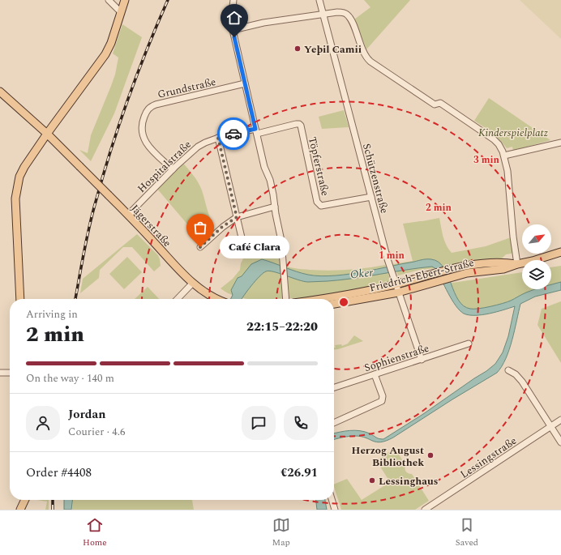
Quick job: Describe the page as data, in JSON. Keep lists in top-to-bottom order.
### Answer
{
  "streets": {
    "main road": ["Jägerstraße", "Friedrich-Ebert-Straße"],
    "street": [
      "Grundstraße",
      "Hospitalstraße",
      "Töpferstraße",
      "Schützenstraße",
      "Sophienstraße",
      "Lessingstraße"
    ]
  },
  "crossings": [
    ["Grundstraße", "Hospitalstraße"],
    ["Hospitalstraße", "Töpferstraße"],
    ["Hospitalstraße", "Jägerstraße"],
    ["Töpferstraße", "Schützenstraße"],
    ["Schützenstraße", "Friedrich-Ebert-Straße"],
    ["Schützenstraße", "Sophienstraße"]
  ],
  "water": ["Oker"],
  "parks": ["Kinderspielplatz"],
  "places": [
    "Yeþil Camii",
    "Café Clara",
    "Herzog August Bibliothek",
    "Lessinghaus"
  ],
  "north": "top right",
  "page": {
    "bubble": "Café Clara",
    "heading": ["2 min", "Arriving in", "22:15–22:20"],
    "panel": [
      "Jordan",
      "Courier · 4.6",
      "Order #4408",
      "€26.91"
    ],
    "bar": "On the way · 140 m",
    "tabs": ["Home", "Map", "Saved"]
  },
  "rings": ["3 min", "2 min", "1 min"]
}
